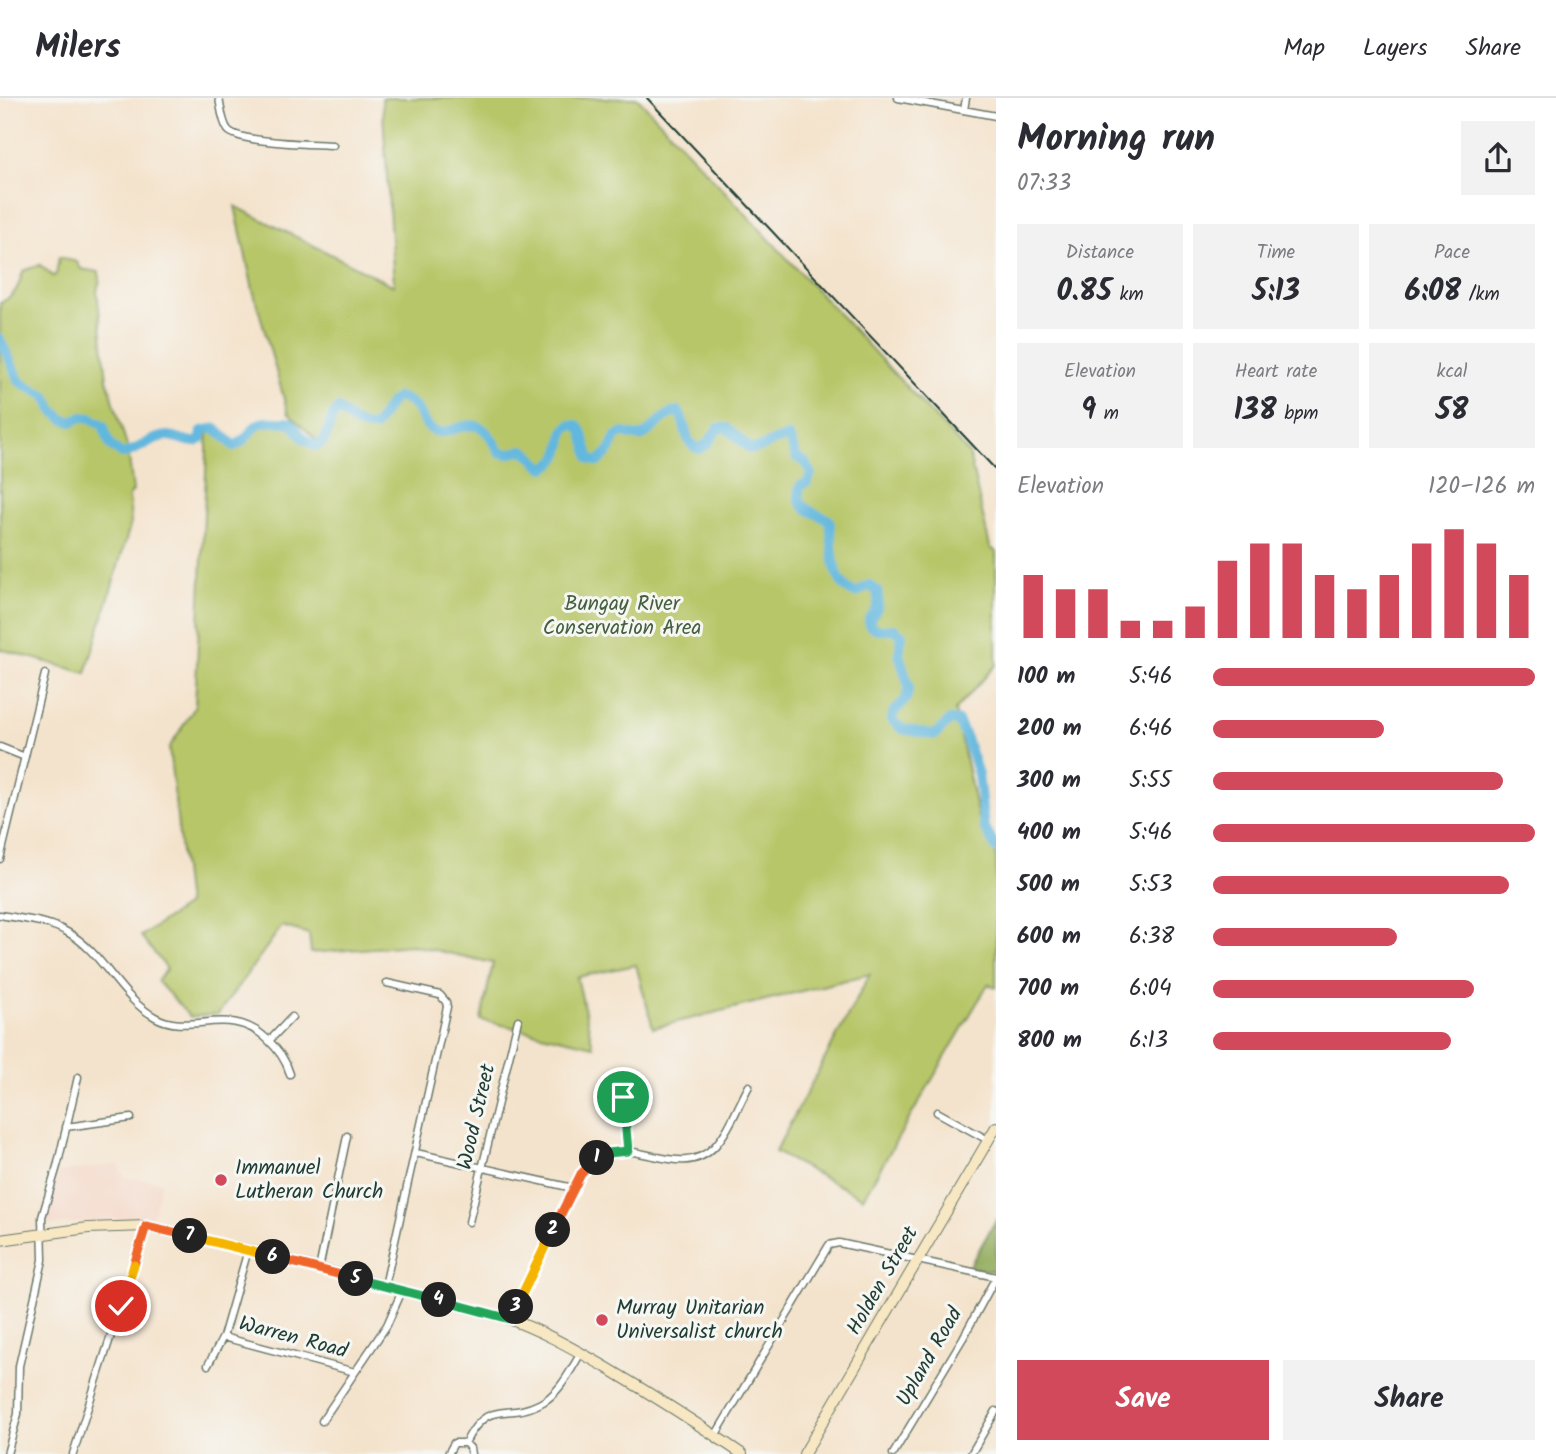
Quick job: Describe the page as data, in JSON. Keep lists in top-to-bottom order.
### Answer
{
  "streets": {
    "main road": ["Holden Street"],
    "street": ["Wood Street", "Warren Road", "Upland Road"]
  },
  "parks": ["Bungay River Conservation Area"],
  "places": ["Immanuel Lutheran Church", "Murray Unitarian Universalist church"],
  "page": {
    "header": "Milers",
    "nav": ["Map", "Layers", "Share"],
    "heading": ["Morning run", "07:33"],
    "stats": [
      ["Distance", "0.85 km"],
      ["Time", "5:13"],
      ["Pace", "6:08 /km"],
      ["Elevation", "9 m"],
      ["Heart rate", "138 bpm"],
      ["kcal", "58"]
    ],
    "chart": ["Elevation", "120–126 m"],
    "list": [
      {
        "name": "100 m",
        "note": "5:46"
      },
      {
        "name": "200 m",
        "note": "6:46"
      },
      {
        "name": "300 m",
        "note": "5:55"
      },
      {
        "name": "400 m",
        "note": "5:46"
      },
      {
        "name": "500 m",
        "note": "5:53"
      },
      {
        "name": "600 m",
        "note": "6:38"
      },
      {
        "name": "700 m",
        "note": "6:04"
      },
      {
        "name": "800 m",
        "note": "6:13"
      }
    ],
    "pins": [
      "1",
      "2",
      "7",
      "6",
      "5",
      "4",
      "3"
    ],
    "buttons": ["Save", "Share"]
  }
}
